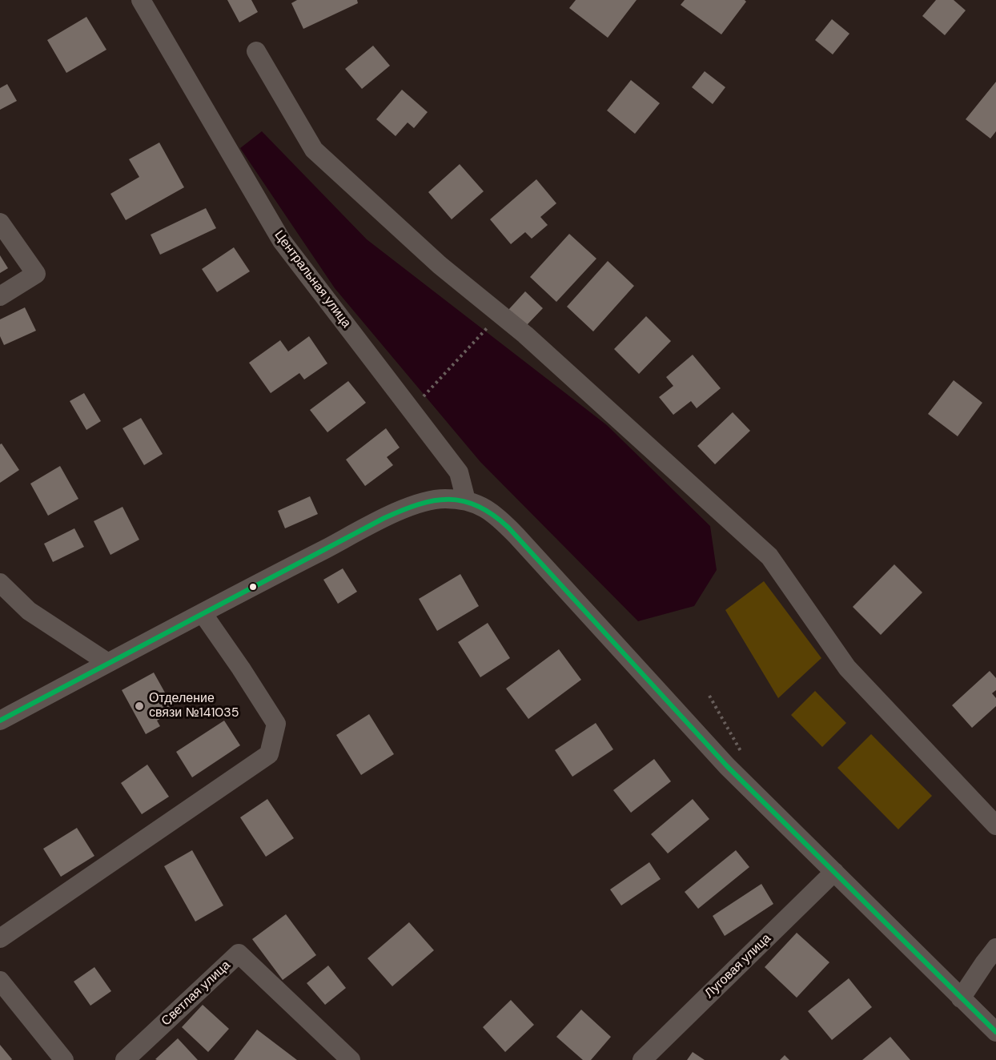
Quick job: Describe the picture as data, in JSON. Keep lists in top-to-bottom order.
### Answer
{
  "streets": {
    "street": ["Центральная улица", "Луговая улица", "Светлая улица"]
  },
  "places": ["Отделение связи №141035"]
}
